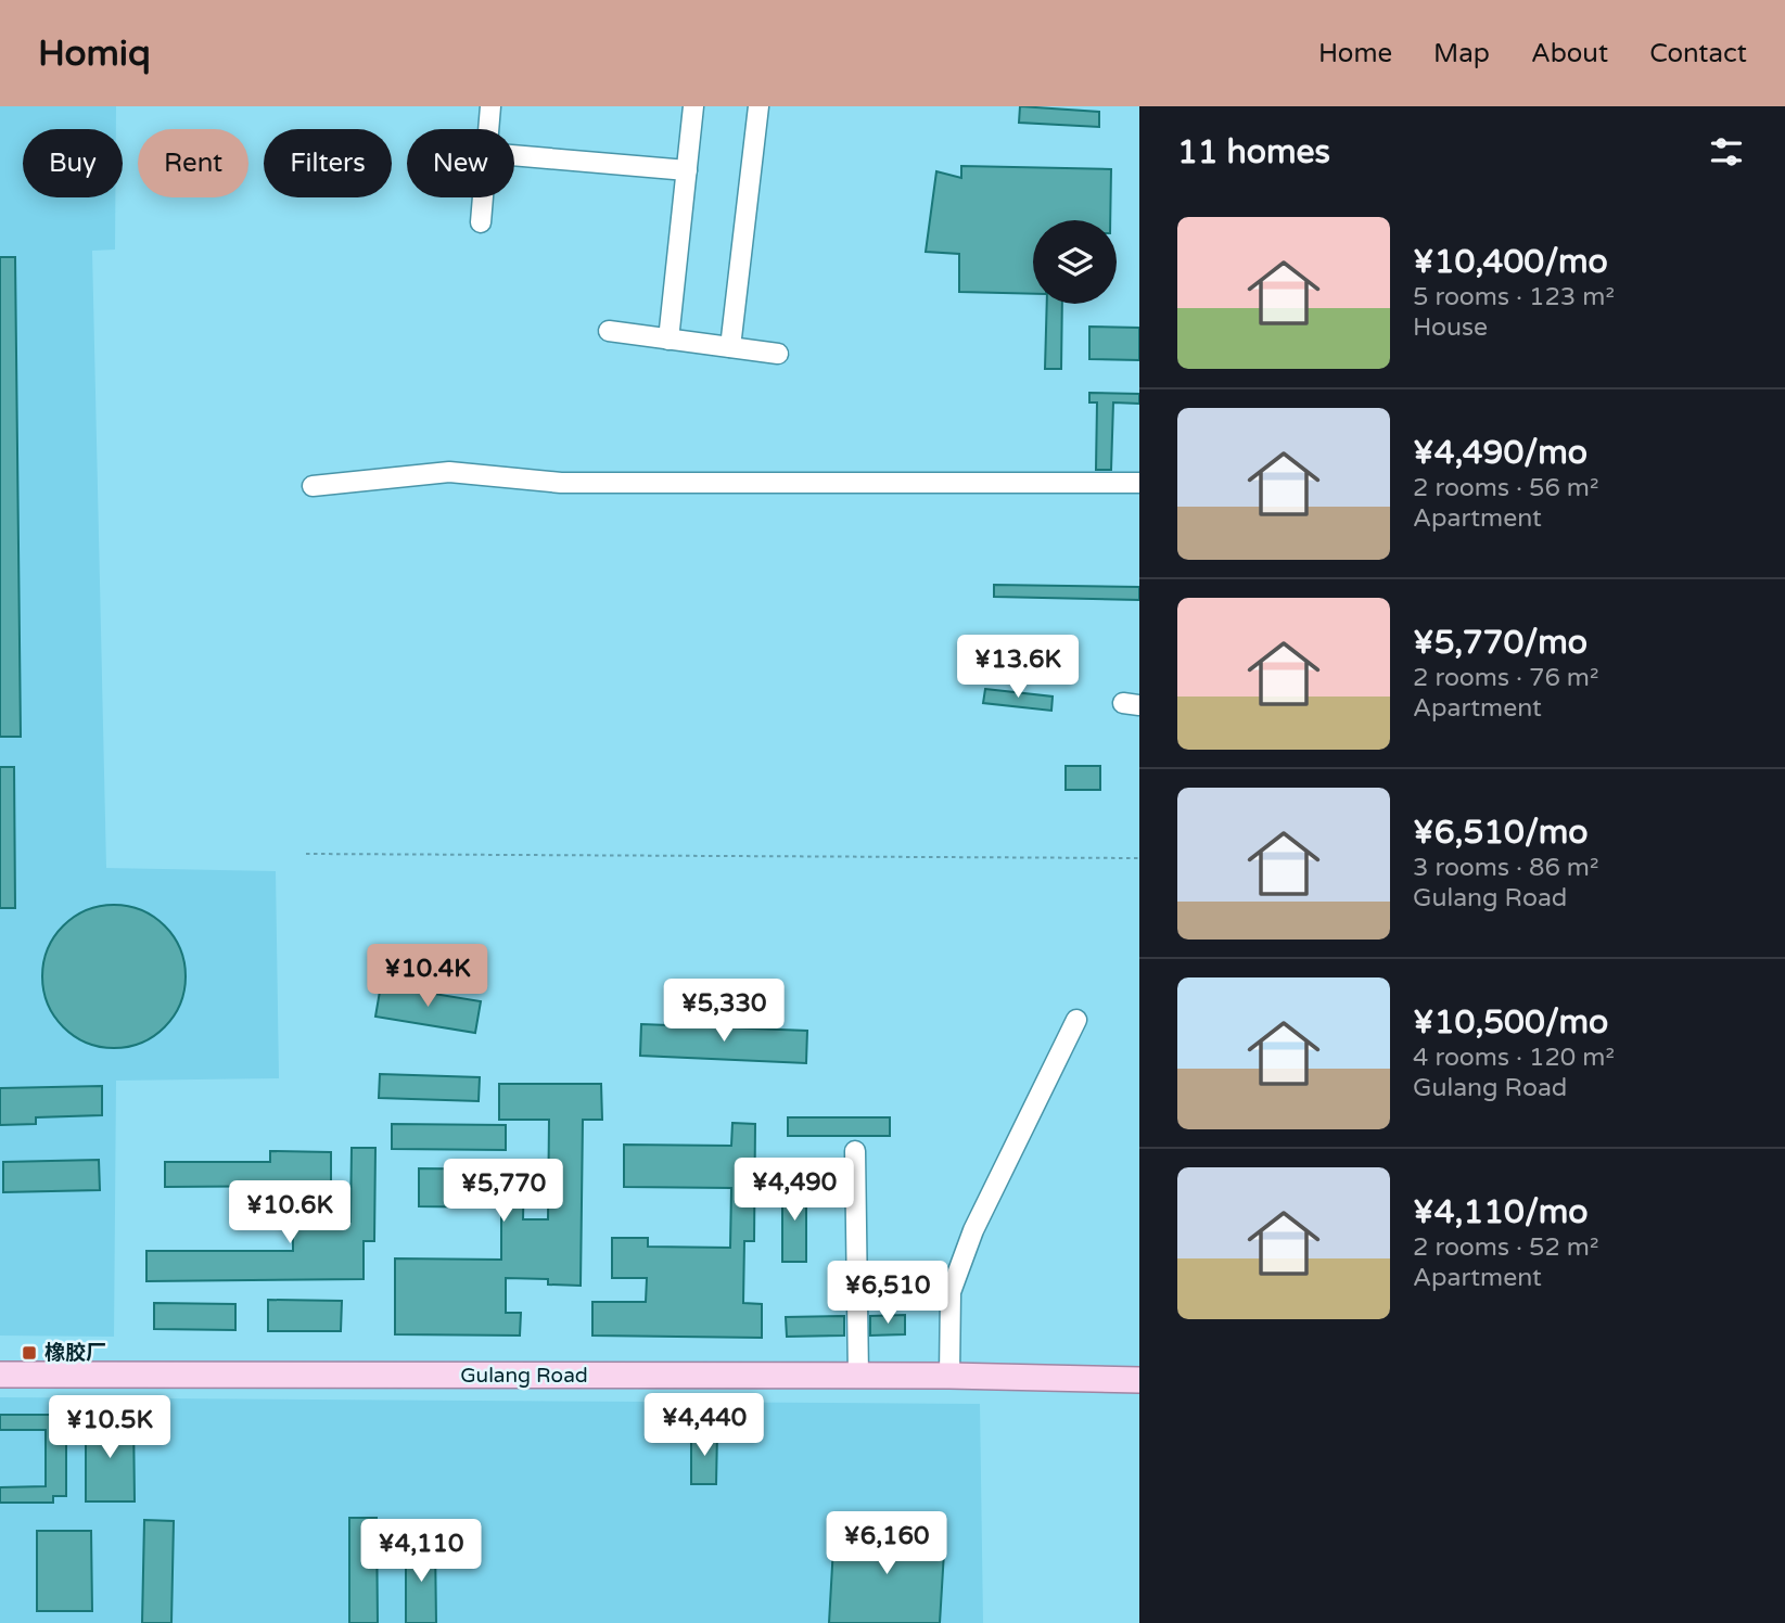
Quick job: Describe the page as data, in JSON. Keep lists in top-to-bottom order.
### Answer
{
  "streets": {
    "main road": ["Gulang Road"]
  },
  "places": {
    "transit": ["橡胶厂"]
  },
  "page": {
    "header": "Homiq",
    "nav": [
      "Home",
      "Map",
      "About",
      "Contact"
    ],
    "heading": "11 homes",
    "chip": [
      "Buy",
      "Rent",
      "Filters",
      "New"
    ],
    "list": [
      {
        "name": "¥10,400/mo",
        "note": "5 rooms · 123 m² · House"
      },
      {
        "name": "¥4,490/mo",
        "note": "2 rooms · 56 m² · Apartment"
      },
      {
        "name": "¥5,770/mo",
        "note": "2 rooms · 76 m² · Apartment"
      },
      {
        "name": "¥6,510/mo",
        "note": "3 rooms · 86 m² · Gulang Road"
      },
      {
        "name": "¥10,500/mo",
        "note": "4 rooms · 120 m² · Gulang Road"
      },
      {
        "name": "¥4,110/mo",
        "note": "2 rooms · 52 m² · Apartment"
      }
    ],
    "price": [
      "¥13.6K",
      "¥10.4K",
      "¥5,330",
      "¥4,490",
      "¥5,770",
      "¥10.6K",
      "¥6,510",
      "¥4,440",
      "¥10.5K",
      "¥6,160",
      "¥4,110"
    ]
  }
}
